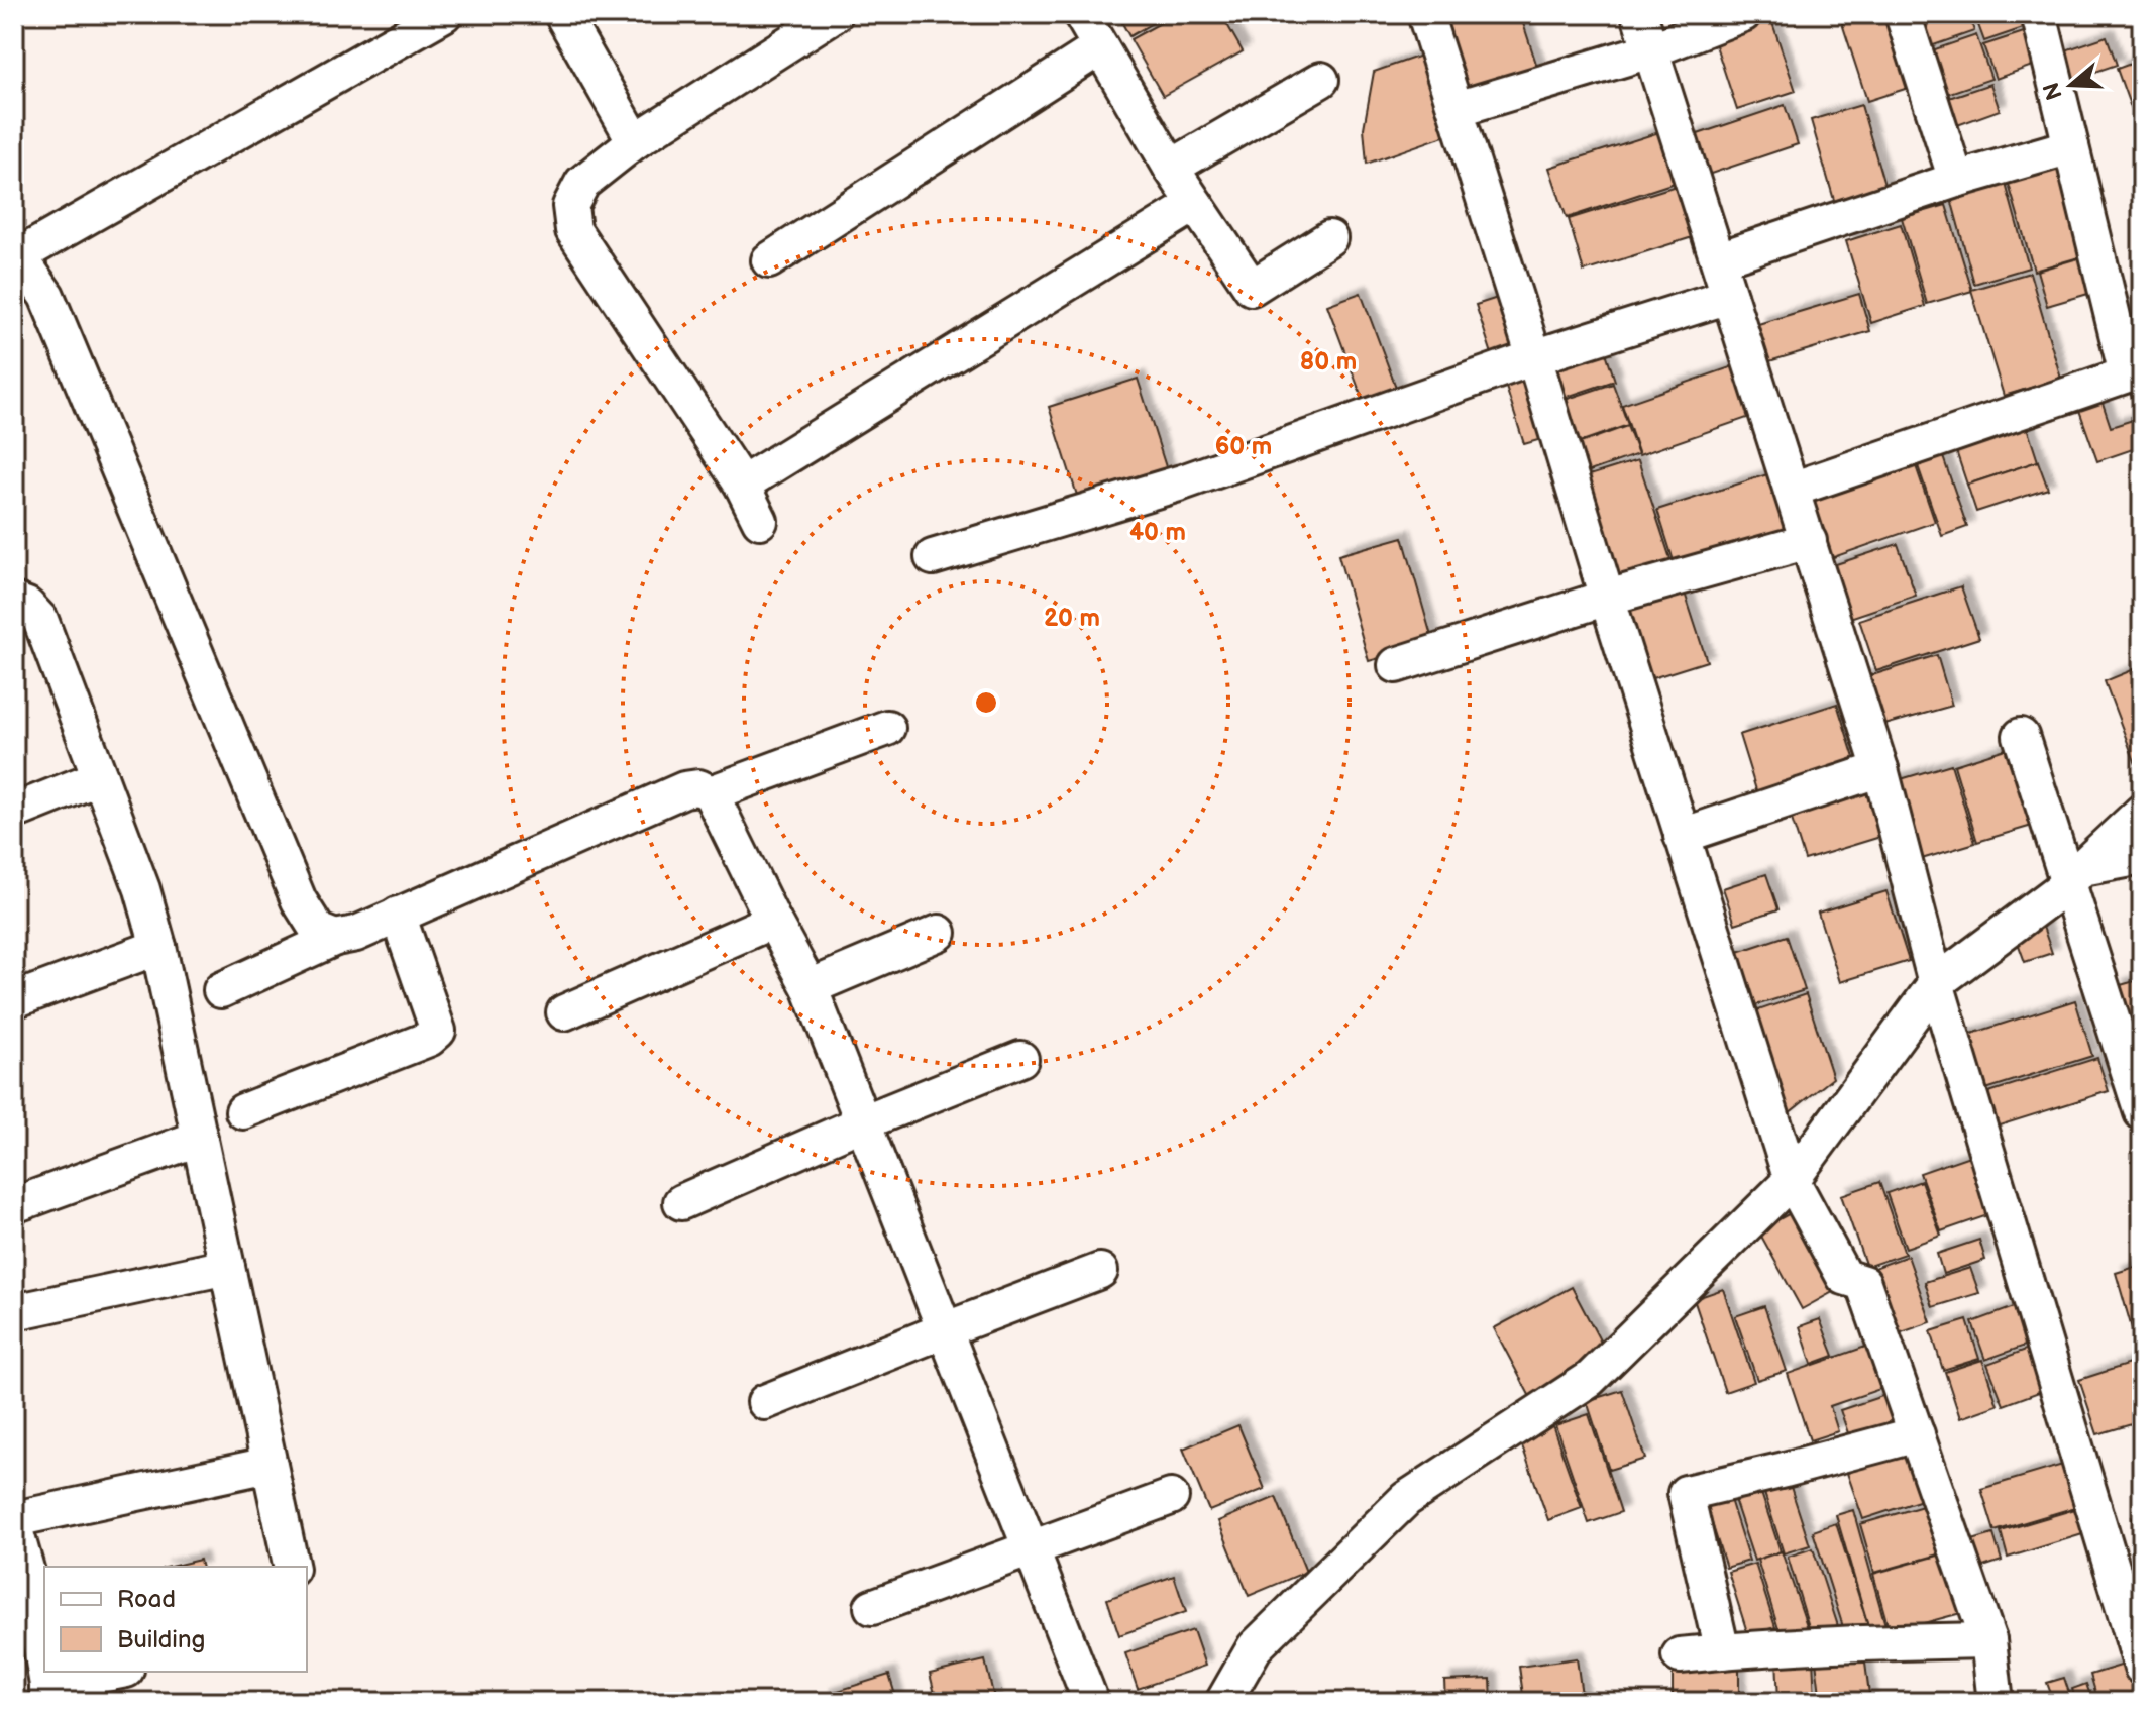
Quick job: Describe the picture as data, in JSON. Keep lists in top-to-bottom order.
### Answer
{
  "legend": ["Road", "Building"],
  "north": "left",
  "rings": [
    "80 m",
    "60 m",
    "40 m",
    "20 m"
  ]
}
